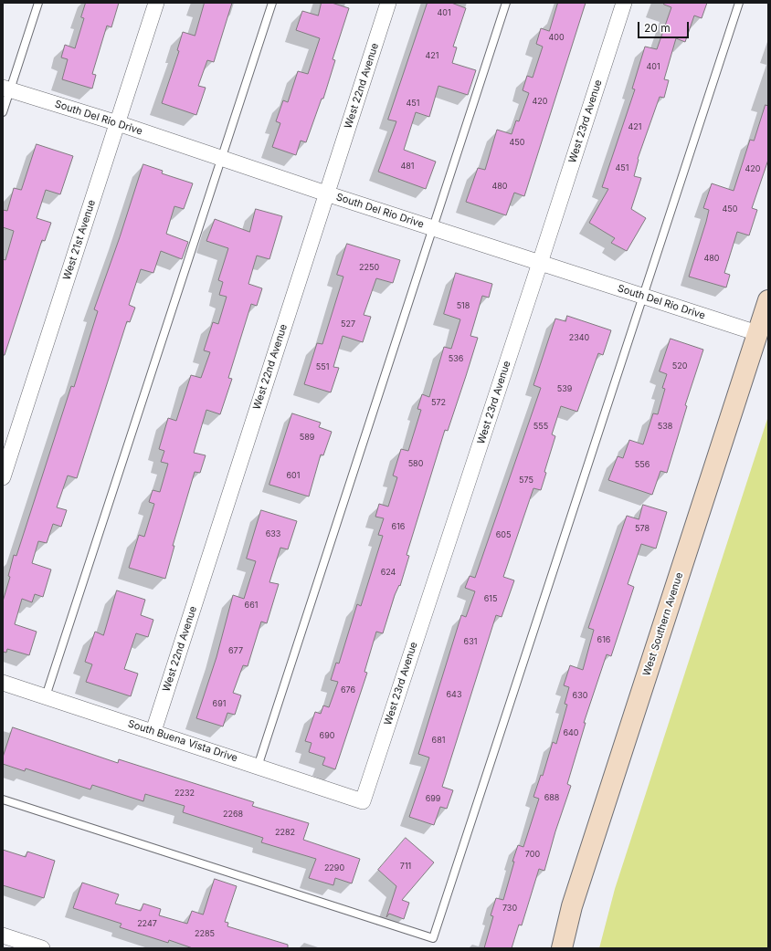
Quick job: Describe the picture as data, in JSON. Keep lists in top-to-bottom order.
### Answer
{
  "streets": {
    "main road": ["West Southern Avenue"],
    "street": [
      "West 22nd Avenue",
      "South Del Rio Drive",
      "West 23rd Avenue",
      "West 21st Avenue",
      "South Buena Vista Drive"
    ]
  },
  "crossings": [
    ["West 22nd Avenue", "South Del Rio Drive"],
    ["West 22nd Avenue", "South Buena Vista Drive"],
    ["South Del Rio Drive", "West 23rd Avenue"],
    ["South Del Rio Drive", "West 21st Avenue"],
    ["South Del Rio Drive", "West Southern Avenue"],
    ["West 23rd Avenue", "South Buena Vista Drive"]
  ],
  "house_numbers": [
    "401",
    "400",
    "421",
    "401",
    "420",
    "451",
    "421",
    "450",
    "481",
    "451",
    "420",
    "480",
    "450",
    "480",
    "2250",
    "518",
    "527",
    "2340",
    "536",
    "520",
    "551",
    "539",
    "572",
    "555",
    "538",
    "589",
    "580",
    "556",
    "601",
    "575",
    "616",
    "578",
    "633",
    "605",
    "624",
    "615",
    "661",
    "616",
    "631",
    "677",
    "676",
    "643",
    "630",
    "691",
    "640",
    "690",
    "681",
    "2232",
    "688",
    "699",
    "2268",
    "2282",
    "700",
    "711",
    "2290",
    "730",
    "2247",
    "2285"
  ],
  "scale_bar": "20 m"
}
